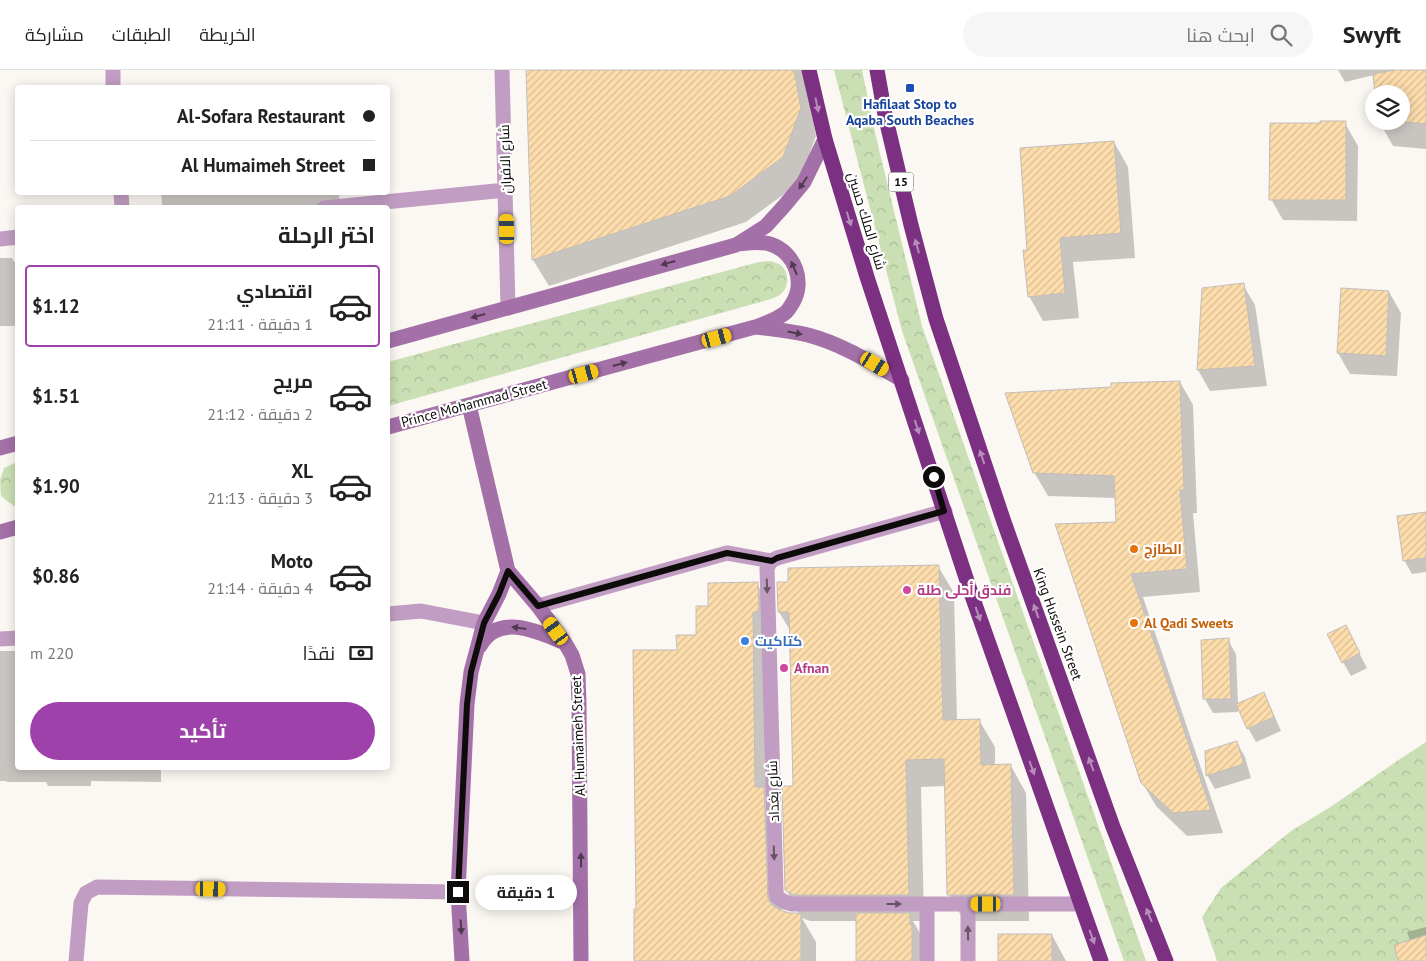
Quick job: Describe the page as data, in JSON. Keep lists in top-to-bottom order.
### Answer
{
  "streets": {
    "highway": ["15", "شارع الملك حسين", "King Hussein Street"],
    "main road": ["Prince Mohammad Street", "Al Humaimeh Street"],
    "street": ["شارع الافران", "شارع بغداد"]
  },
  "crossings": [
    ["شارع الملك حسين", "Prince Mohammad Street"]
  ],
  "one_way": ["شارع الملك حسين"],
  "places": {
    "transit": ["Hafilaat Stop to Aqaba South Beaches"],
    "other": [
      "الطازج",
      "فندق أحلى طلة",
      "Al Qadi Sweets",
      "كتاكيت",
      "Afnan"
    ]
  },
  "page": {
    "header": "Swyft",
    "search": "ابحث هنا",
    "nav": ["الخريطة", "الطبقات", "مشاركة"],
    "banner": ["Al-Sofara Restaurant", "Al Humaimeh Street"],
    "heading": "اختر الرحلة",
    "list": [
      {
        "name": "اقتصادي",
        "note": "1 دقيقة · 21:11",
        "value": "$1.12"
      },
      {
        "name": "مريح",
        "note": "2 دقيقة · 21:12",
        "value": "$1.51"
      },
      {
        "name": "XL",
        "note": "3 دقيقة · 21:13",
        "value": "$1.90"
      },
      {
        "name": "Moto",
        "note": "4 دقيقة · 21:14",
        "value": "$0.86"
      }
    ],
    "pay": ["نقدًا", "220 m"],
    "buttons": "تأكيد",
    "bubble": "1 دقيقة"
  }
}
